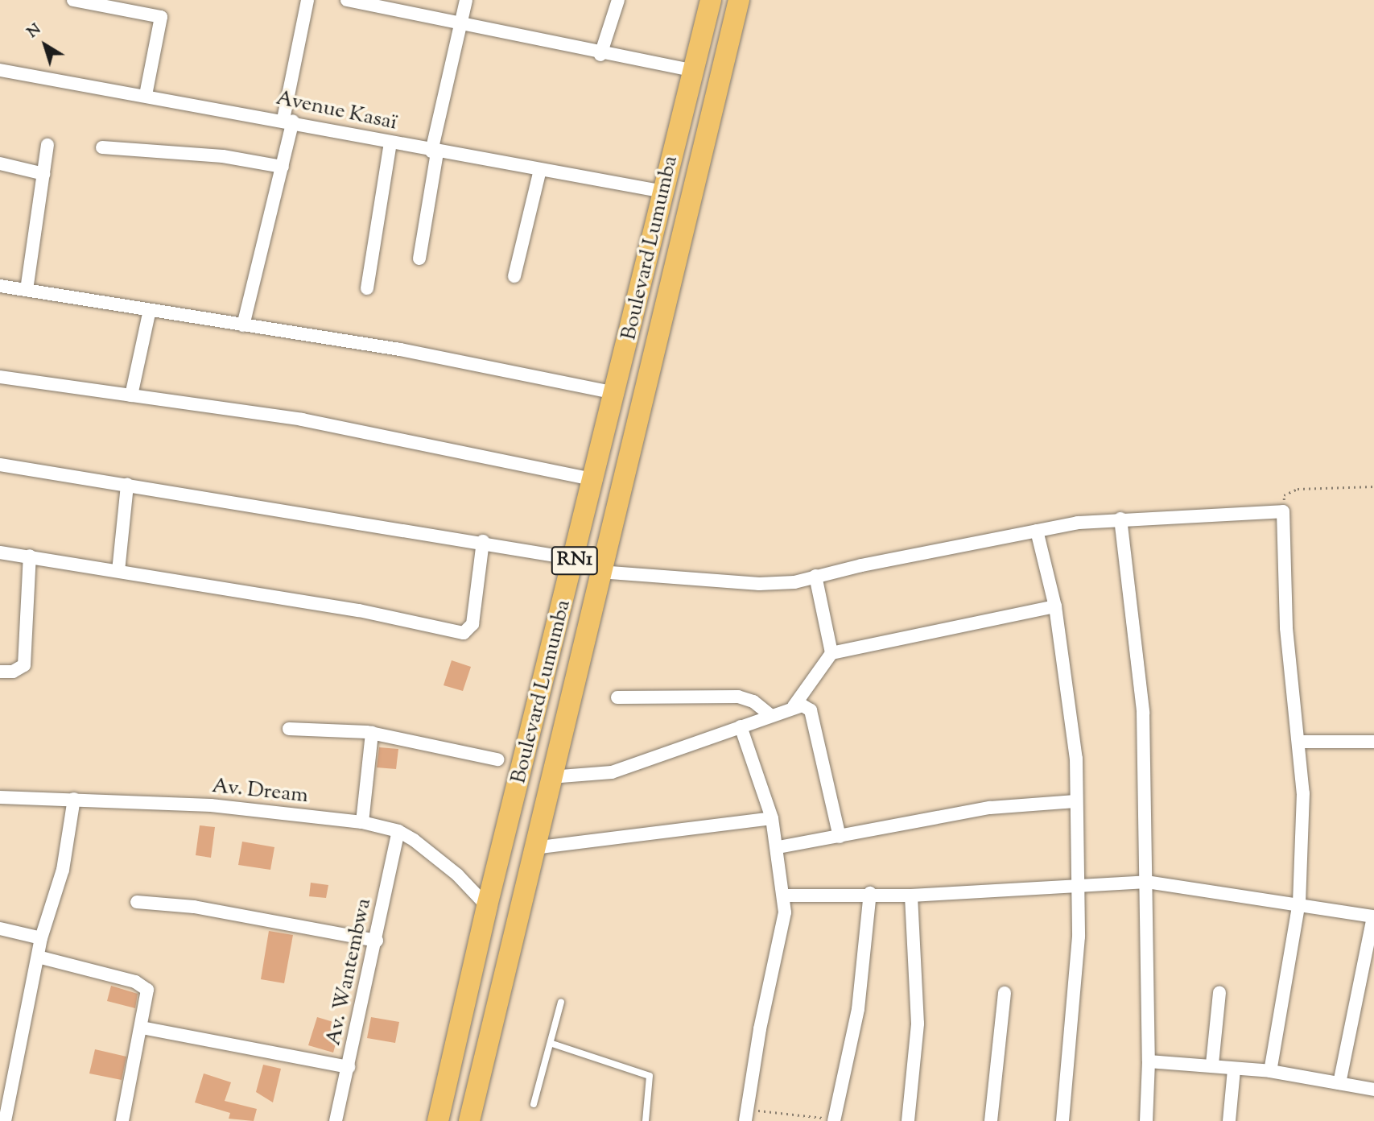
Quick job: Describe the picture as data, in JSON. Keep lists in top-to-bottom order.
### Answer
{
  "streets": {
    "highway": ["Boulevard Lumumba", "RN1"],
    "street": ["Avenue Kasaï", "Av. Dream", "Av. Wantembwa"]
  },
  "crossings": [
    ["Avenue Kasaï", "Boulevard Lumumba"],
    ["Boulevard Lumumba", "Av. Dream"],
    ["Av. Dream", "Av. Wantembwa"]
  ],
  "north": "top left"
}
